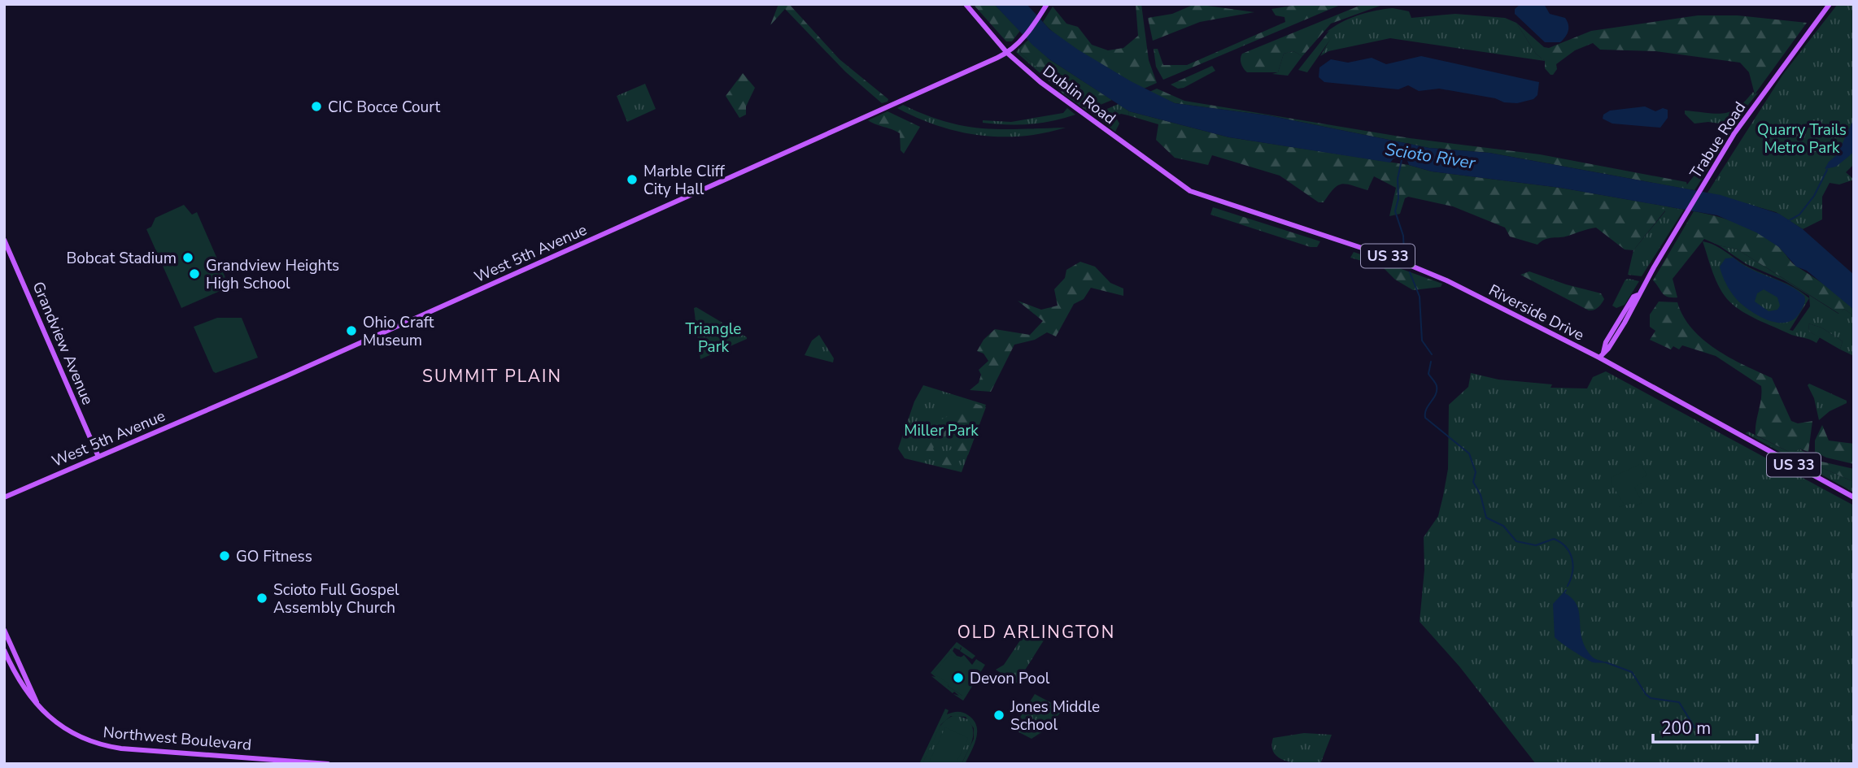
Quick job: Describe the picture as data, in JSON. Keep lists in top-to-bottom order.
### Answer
{
  "streets": {
    "main road": [
      "Dublin Road",
      "Trabue Road",
      "West 5th Avenue",
      "US 33",
      "Riverside Drive",
      "Grandview Avenue",
      "Northwest Boulevard"
    ]
  },
  "crossings": [
    ["Dublin Road", "West 5th Avenue"],
    ["Dublin Road", "Riverside Drive"],
    ["Trabue Road", "Riverside Drive"],
    ["West 5th Avenue", "Grandview Avenue"]
  ],
  "districts": ["SUMMIT PLAIN", "OLD ARLINGTON"],
  "water": ["Scioto River"],
  "parks": ["Quarry Trails Metro Park", "Triangle Park", "Miller Park"],
  "places": [
    "CIC Bocce Court",
    "Marble Cliff City Hall",
    "Bobcat Stadium",
    "Grandview Heights High School",
    "Ohio Craft Museum",
    "GO Fitness",
    "Scioto Full Gospel Assembly Church",
    "Devon Pool",
    "Jones Middle School"
  ],
  "scale_bar": "200 m"
}
